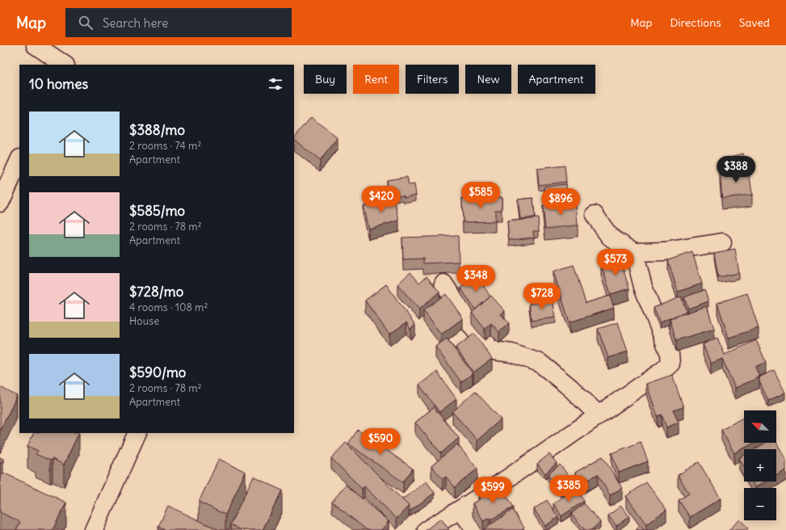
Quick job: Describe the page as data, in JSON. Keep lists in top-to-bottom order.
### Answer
{
  "north": "top left",
  "page": {
    "header": "Map",
    "search": "Search here",
    "nav": ["Map", "Directions", "Saved"],
    "chip": [
      "Buy",
      "Rent",
      "Filters",
      "New",
      "Apartment"
    ],
    "heading": "10 homes",
    "list": [
      {
        "name": "$388/mo",
        "note": "2 rooms · 74 m² · Apartment"
      },
      {
        "name": "$585/mo",
        "note": "2 rooms · 78 m² · Apartment"
      },
      {
        "name": "$728/mo",
        "note": "4 rooms · 108 m² · House"
      },
      {
        "name": "$590/mo",
        "note": "2 rooms · 78 m² · Apartment"
      }
    ],
    "price": [
      "$388",
      "$585",
      "$420",
      "$896",
      "$573",
      "$348",
      "$728",
      "$590",
      "$385",
      "$599"
    ],
    "map_buttons": ["+", "−"]
  }
}
